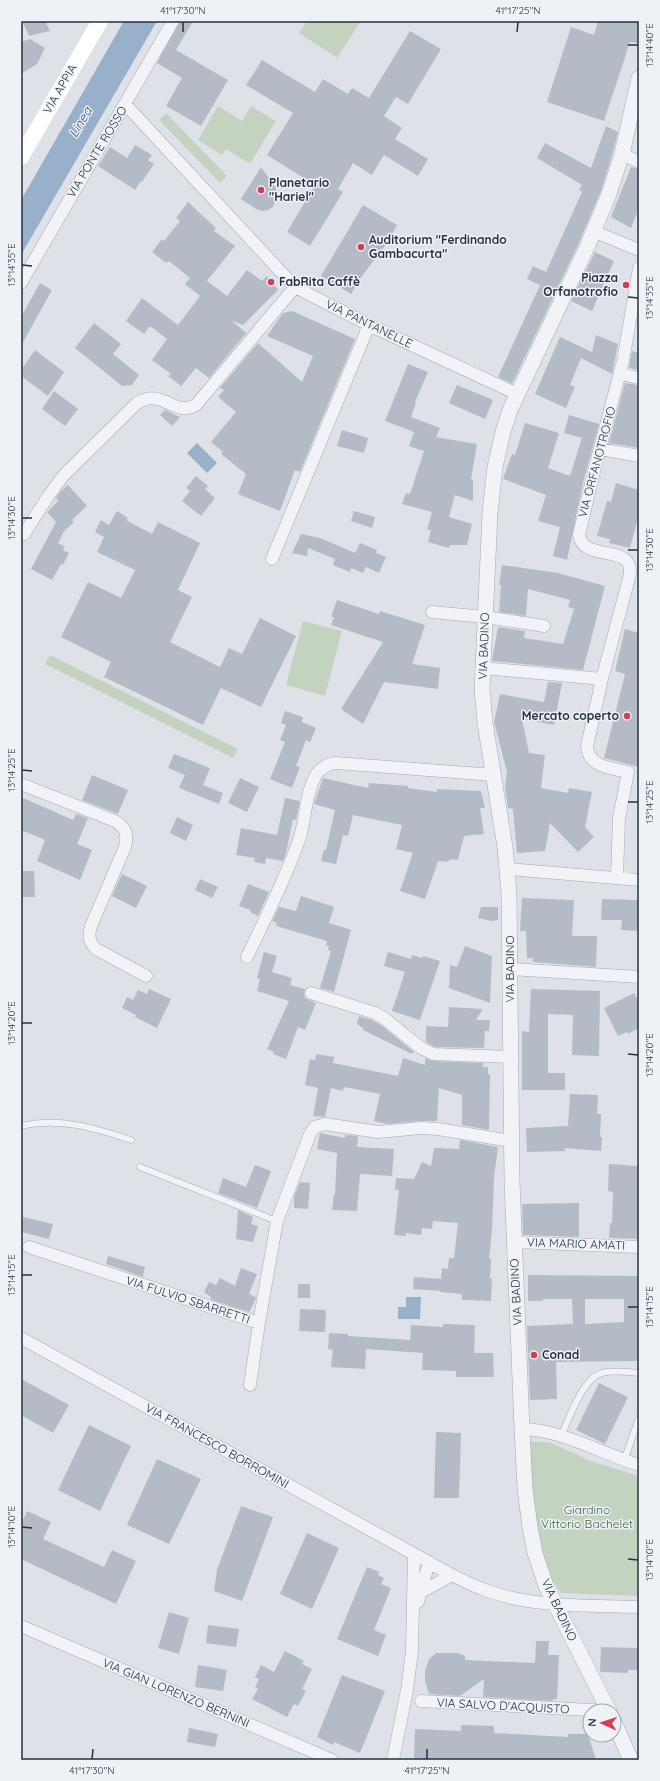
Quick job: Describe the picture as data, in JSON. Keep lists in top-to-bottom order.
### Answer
{
  "streets": {
    "main road": ["VIA APPIA"],
    "street": [
      "VIA PONTE ROSSO",
      "VIA PANTANELLE",
      "VIA ORFANOTROFIO",
      "VIA BADINO",
      "VIA MARIO AMATI",
      "VIA FULVIO SBARRETTI",
      "VIA FRANCESCO BORROMINI",
      "VIA GIAN LORENZO BERNINI",
      "VIA SALVO D'ACQUISTO"
    ]
  },
  "crossings": [
    ["VIA PONTE ROSSO", "VIA PANTANELLE"],
    ["VIA PANTANELLE", "VIA BADINO"],
    ["VIA BADINO", "VIA MARIO AMATI"],
    ["VIA BADINO", "VIA FULVIO SBARRETTI"],
    ["VIA BADINO", "VIA FRANCESCO BORROMINI"]
  ],
  "water": ["Linea"],
  "parks": ["Giardino Vittorio Bachelet"],
  "places": [
    "Planetario \"Hariel\"",
    "Auditorium \"Ferdinando Gambacurta\"",
    "FabRita Caffè",
    "Piazza Orfanotrofio",
    "Mercato coperto",
    "Conad"
  ],
  "north": "left",
  "coordinates": [
    "41°17'30\"N",
    "41°17'25\"N",
    "13°14'40\"E",
    "13°14'35\"E",
    "13°14'30\"E",
    "13°14'25\"E",
    "13°14'20\"E",
    "13°14'15\"E",
    "13°14'10\"E"
  ]
}
